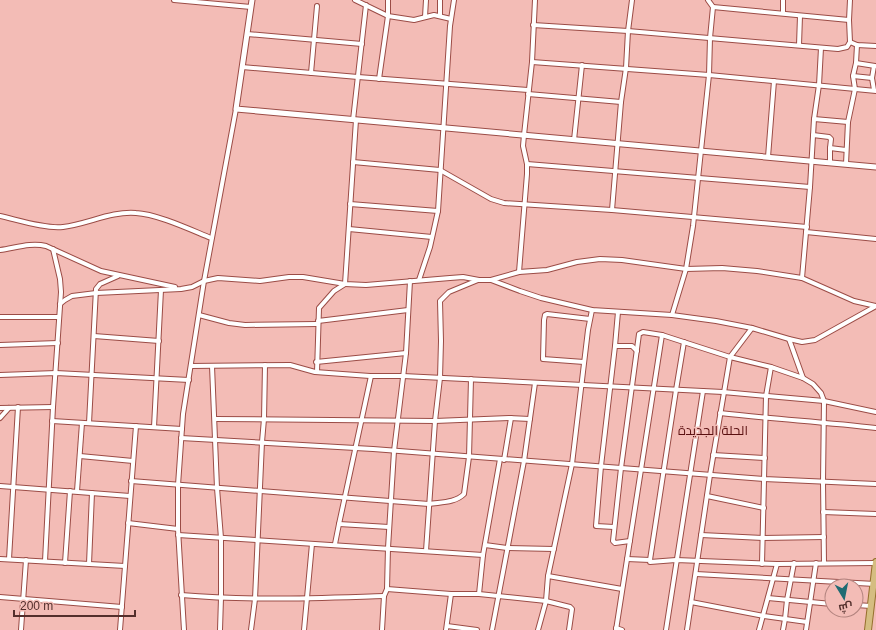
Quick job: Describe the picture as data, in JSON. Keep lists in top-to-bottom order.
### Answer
{
  "districts": ["الحلة الجديدة"],
  "scale_bar": "200 m",
  "north": "bottom"
}
